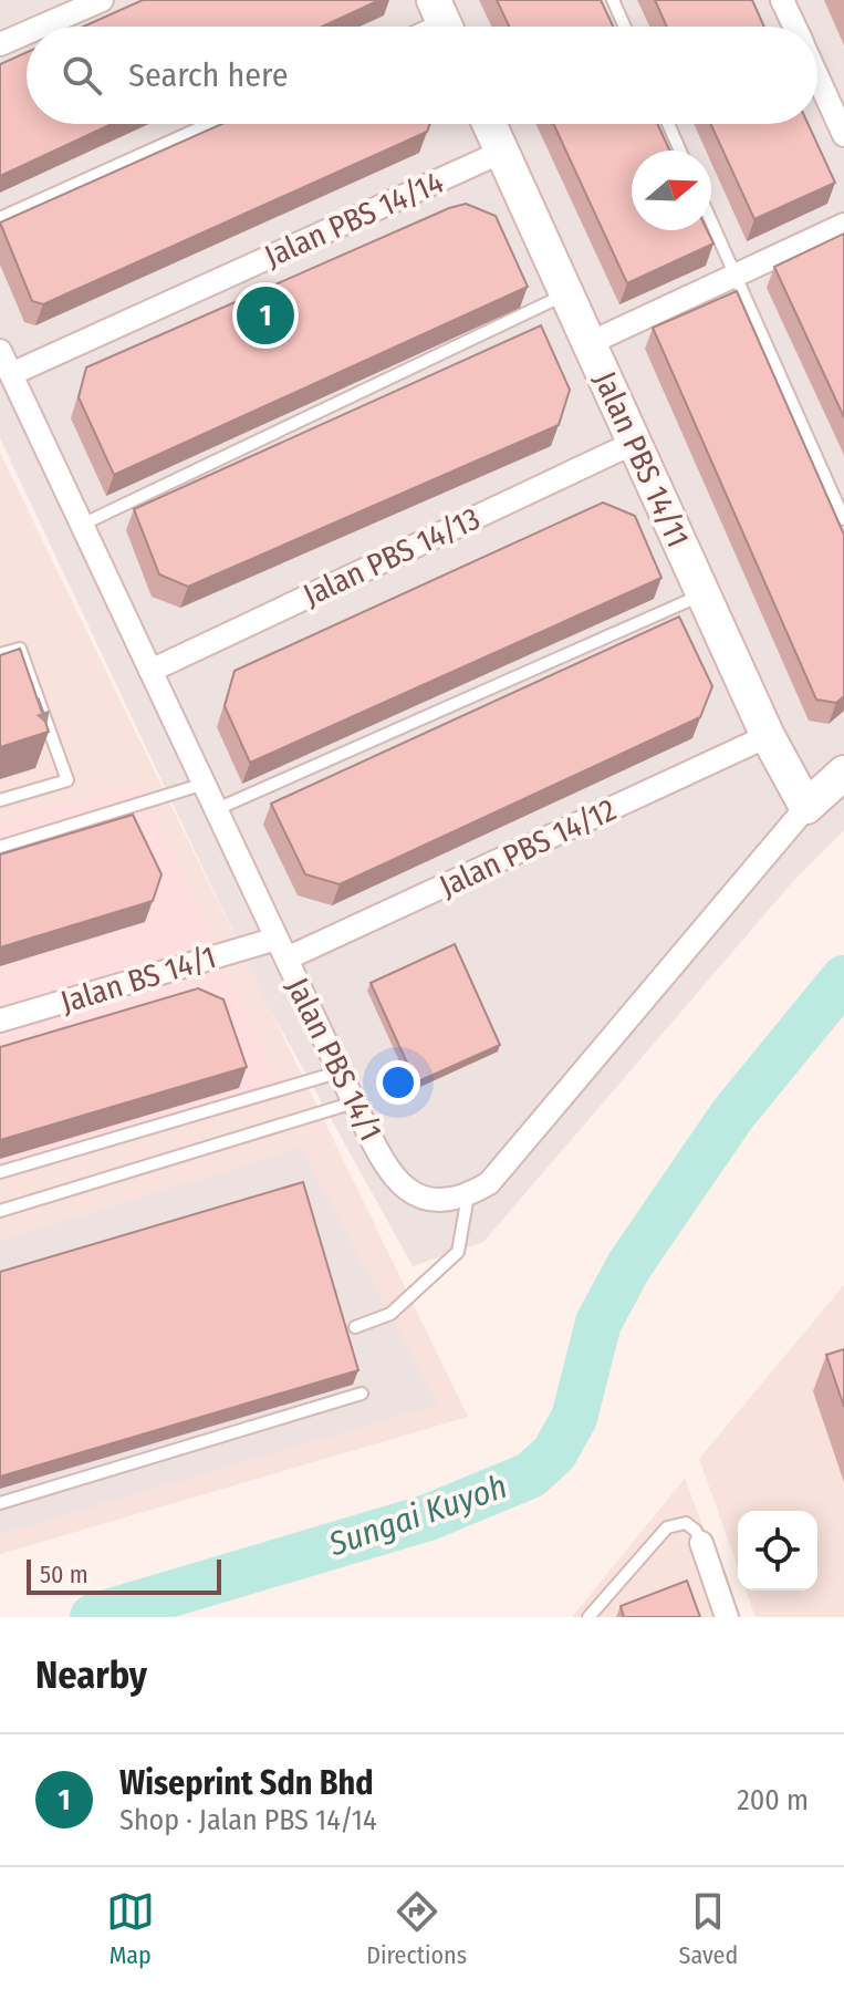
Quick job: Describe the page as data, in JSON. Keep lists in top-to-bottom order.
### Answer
{
  "streets": {
    "street": [
      "Jalan PBS 14/14",
      "Jalan PBS 14/11",
      "Jalan PBS 14/13",
      "Jalan PBS 14/12",
      "Jalan BS 14/1",
      "Jalan PBS 14/1"
    ]
  },
  "crossings": [
    ["Jalan PBS 14/14", "Jalan PBS 14/11"],
    ["Jalan PBS 14/14", "Jalan PBS 14/1"],
    ["Jalan PBS 14/11", "Jalan PBS 14/13"],
    ["Jalan PBS 14/11", "Jalan PBS 14/12"],
    ["Jalan PBS 14/13", "Jalan PBS 14/1"],
    ["Jalan PBS 14/12", "Jalan BS 14/1"],
    ["Jalan PBS 14/12", "Jalan PBS 14/1"],
    ["Jalan BS 14/1", "Jalan PBS 14/1"]
  ],
  "water": ["Sungai Kuyoh"],
  "scale_bar": "50 m",
  "north": "right",
  "page": {
    "search": "Search here",
    "pins": "1",
    "scale": "50 m",
    "heading": "Nearby",
    "list": [
      {
        "mark": "1",
        "name": "Wiseprint Sdn Bhd",
        "note": "Shop · Jalan PBS 14/14",
        "value": "200 m"
      }
    ],
    "nav": ["Map", "Directions", "Saved"]
  }
}
